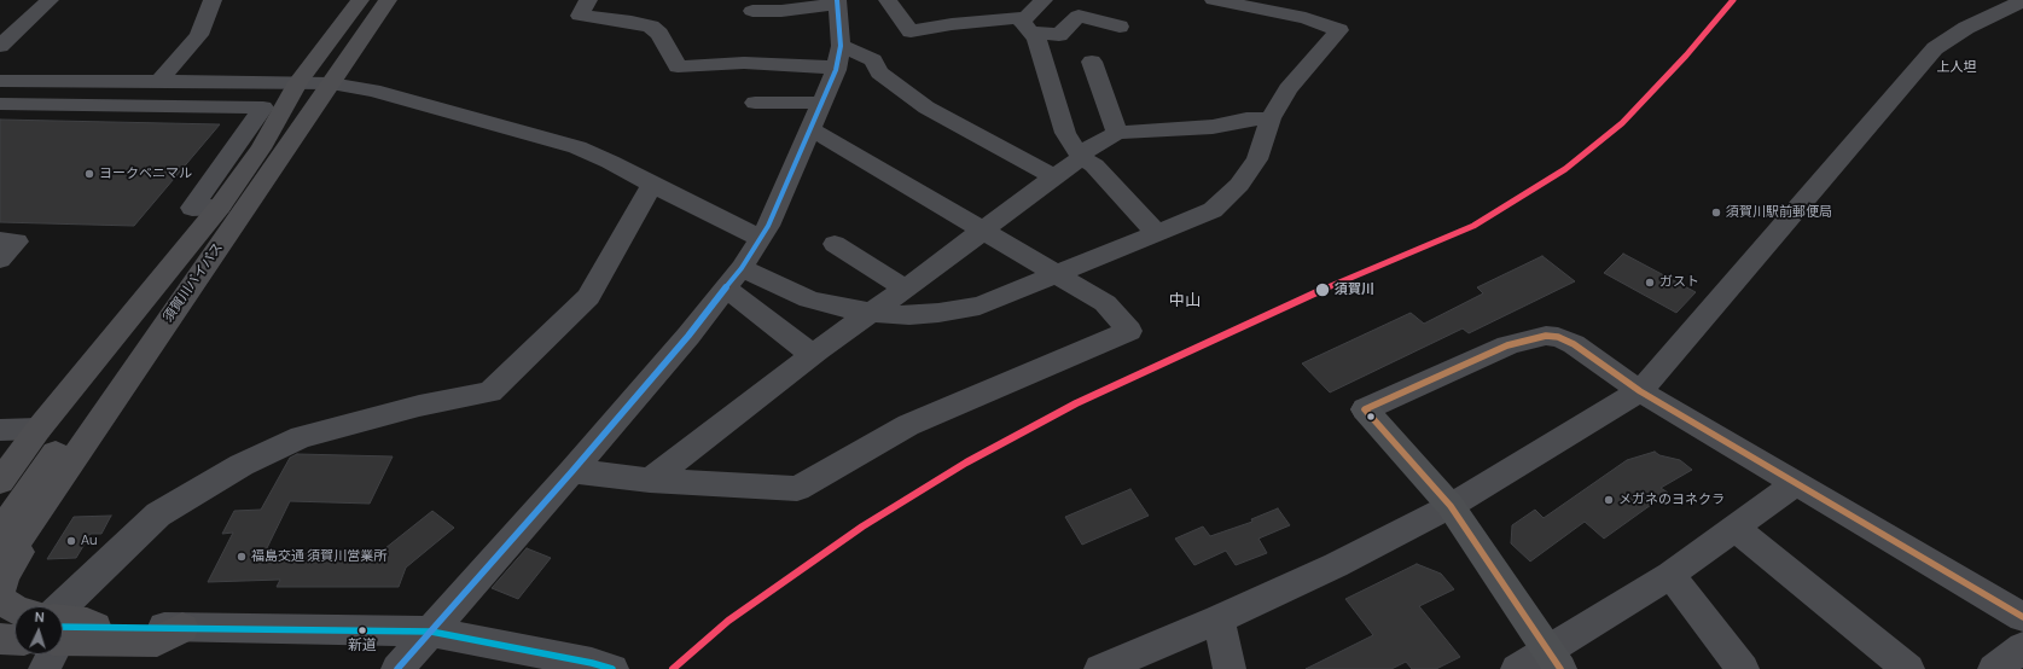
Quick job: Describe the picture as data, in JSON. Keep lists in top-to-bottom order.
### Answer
{
  "streets": {
    "highway": ["須賀川バイパス"]
  },
  "districts": ["上人坦", "中山"],
  "places": [
    "ヨークベニマル",
    "須賀川駅前郵便局",
    "ガスト",
    "須賀川",
    "メガネのヨネクラ",
    "Au",
    "福島交通 須賀川営業所",
    "新道"
  ],
  "north": "top"
}
